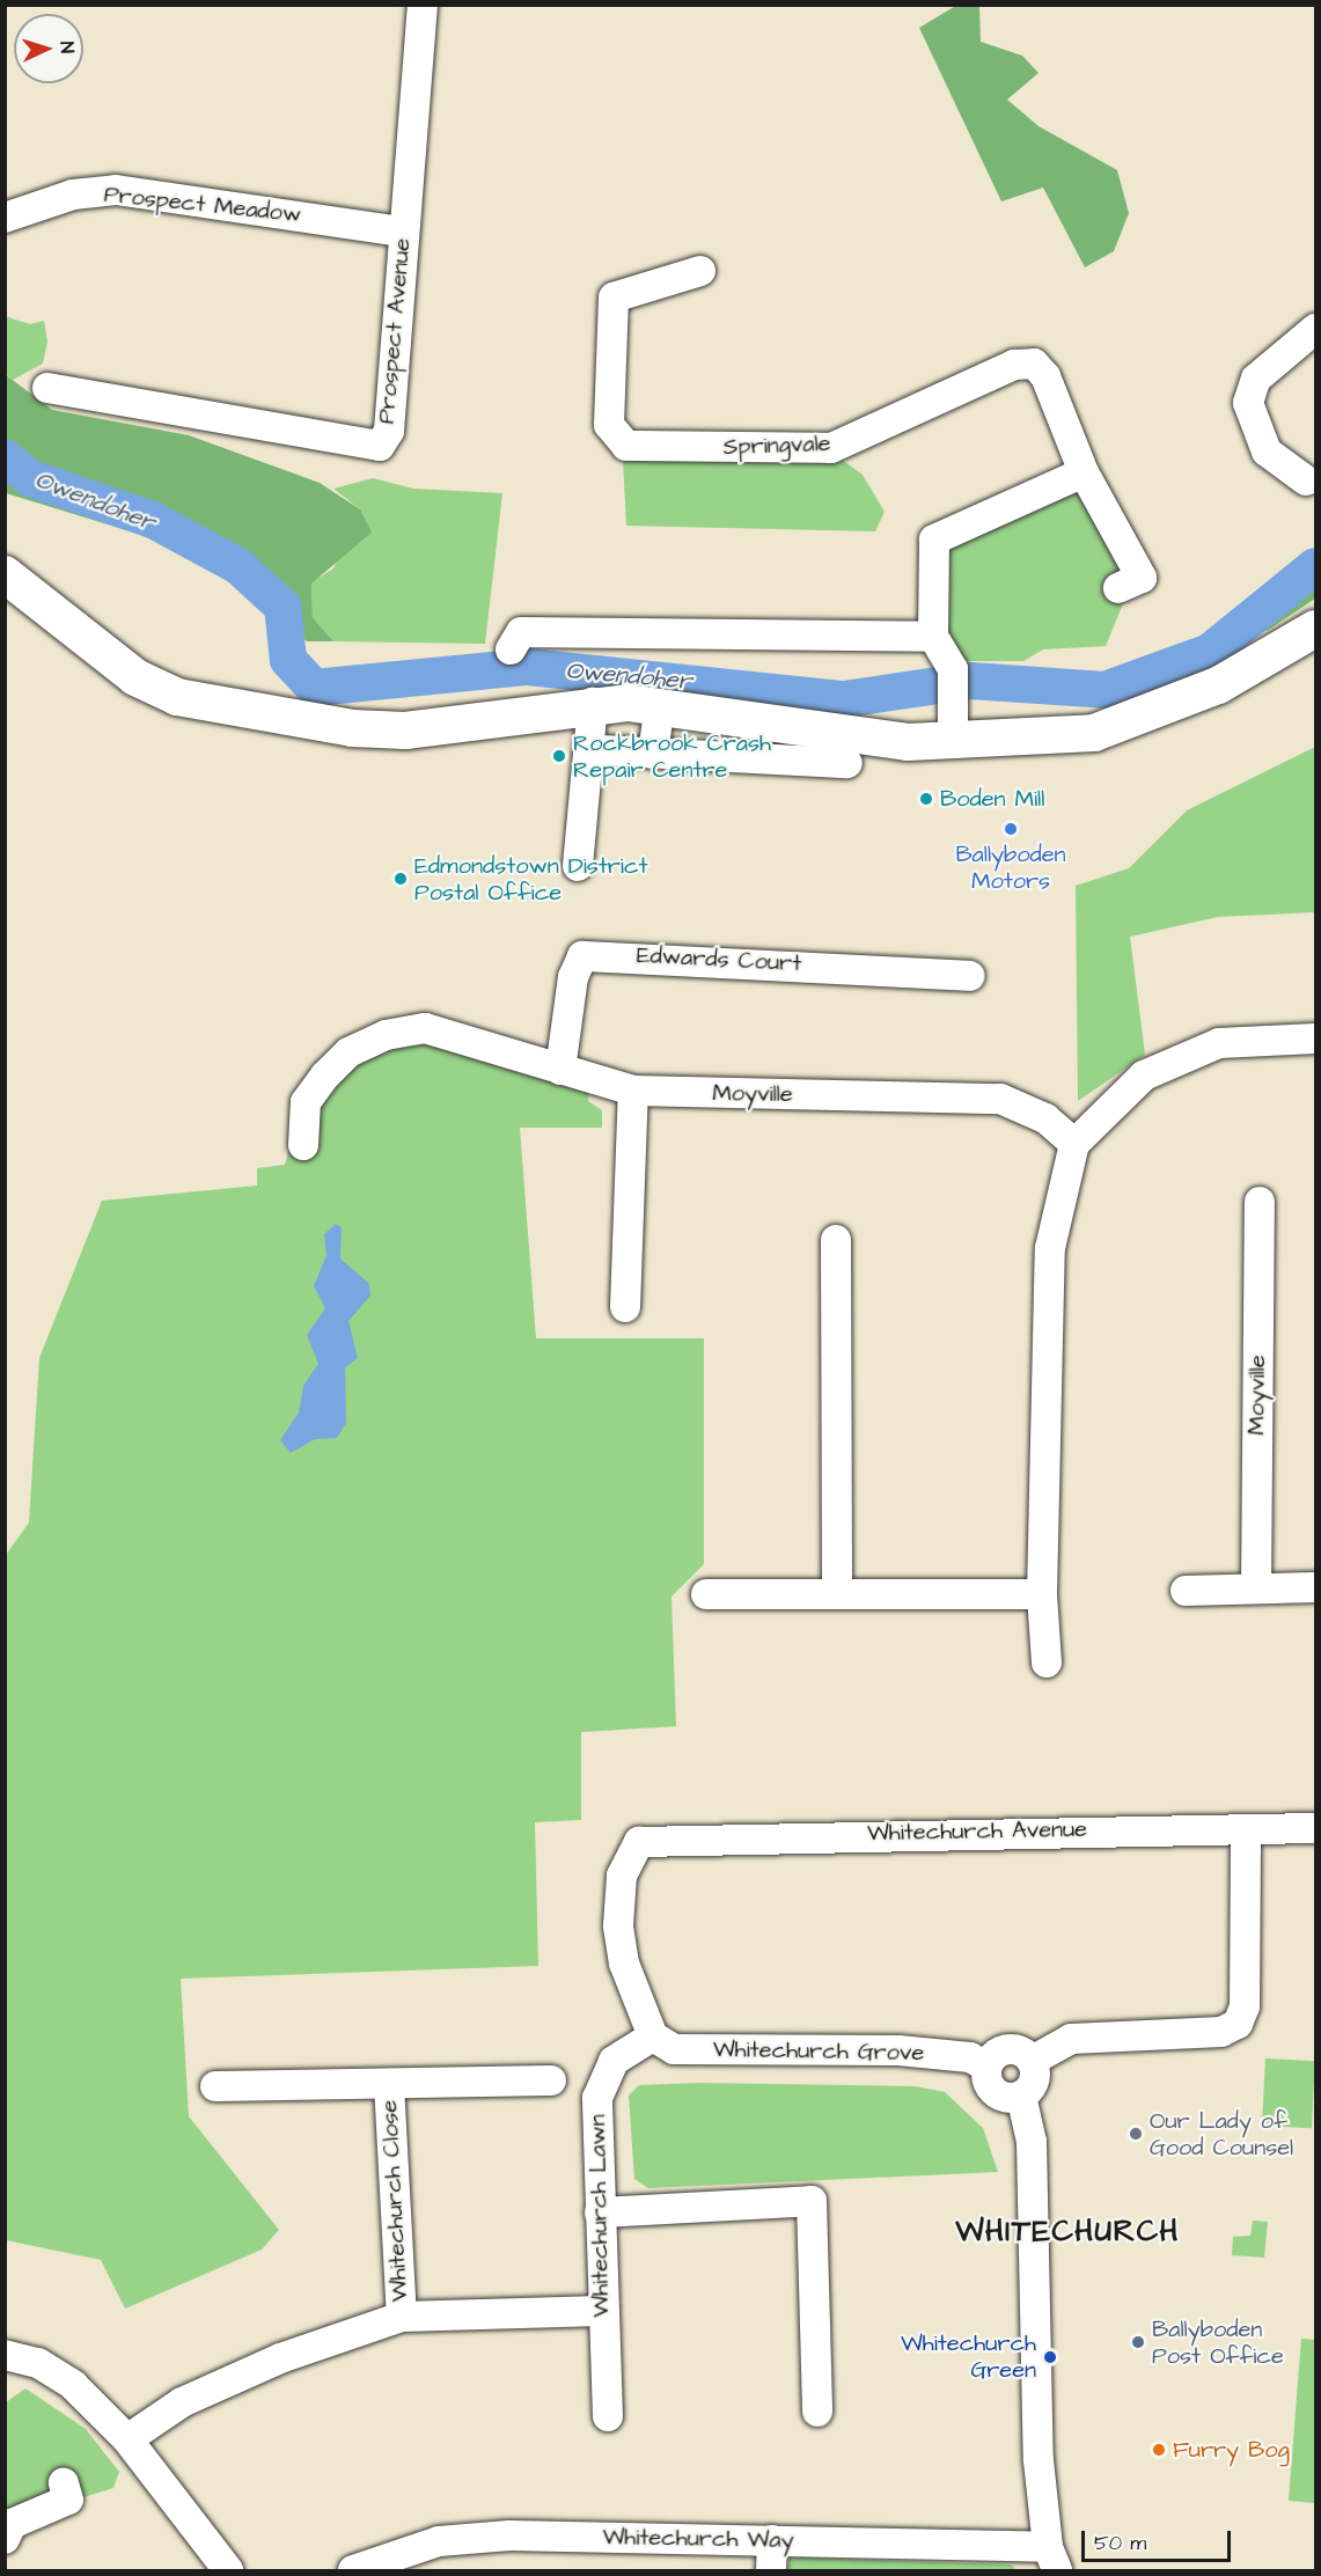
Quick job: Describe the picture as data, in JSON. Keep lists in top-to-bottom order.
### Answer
{
  "streets": {
    "street": [
      "Prospect Meadow",
      "Prospect Avenue",
      "Springvale",
      "Edwards Court",
      "Moyville",
      "Whitechurch Avenue",
      "Whitechurch Grove",
      "Whitechurch Close",
      "Whitechurch Lawn",
      "Whitechurch Way"
    ]
  },
  "crossings": [
    ["Prospect Meadow", "Prospect Avenue"],
    ["Edwards Court", "Moyville"],
    ["Whitechurch Avenue", "Whitechurch Grove"],
    ["Whitechurch Avenue", "Whitechurch Lawn"],
    ["Whitechurch Grove", "Whitechurch Lawn"]
  ],
  "districts": ["WHITECHURCH"],
  "water": ["Owendoher"],
  "places": [
    "Rockbrook Crash Repair Centre",
    "Boden Mill",
    "Ballyboden Motors",
    "Edmondstown District Postal Office",
    "Our Lady of Good Counsel",
    "Ballyboden Post Office",
    "Whitechurch Green",
    "Furry Bog"
  ],
  "scale_bar": "50 m",
  "north": "right"
}
